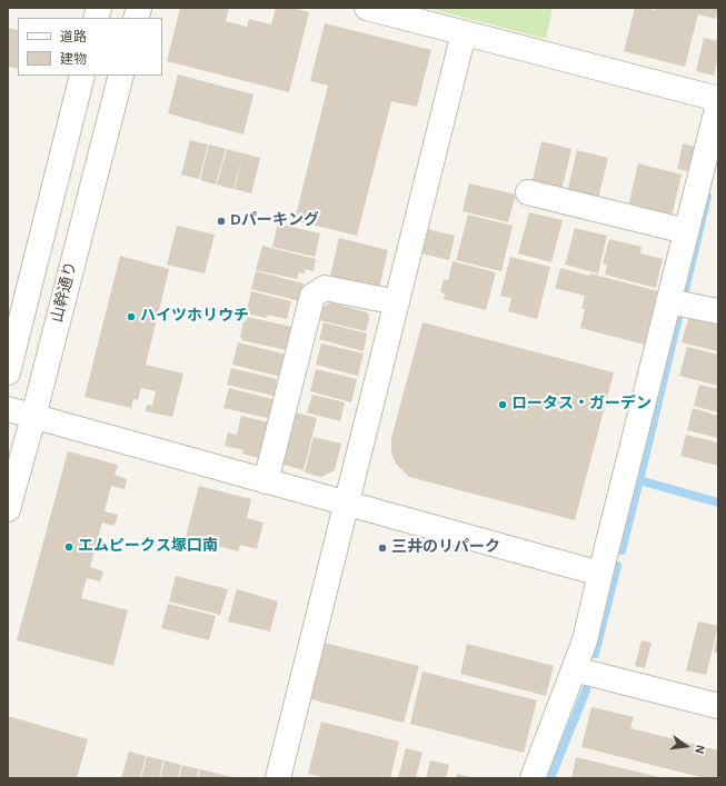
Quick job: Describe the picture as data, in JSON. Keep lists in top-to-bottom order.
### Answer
{
  "streets": {
    "street": ["山幹通り"]
  },
  "places": [
    "Dパーキング",
    "ハイツホリウチ",
    "ロータス・ガーデン",
    "エムピークス塚口南",
    "三井のリパーク"
  ],
  "legend": ["道路", "建物"],
  "north": "right"
}
